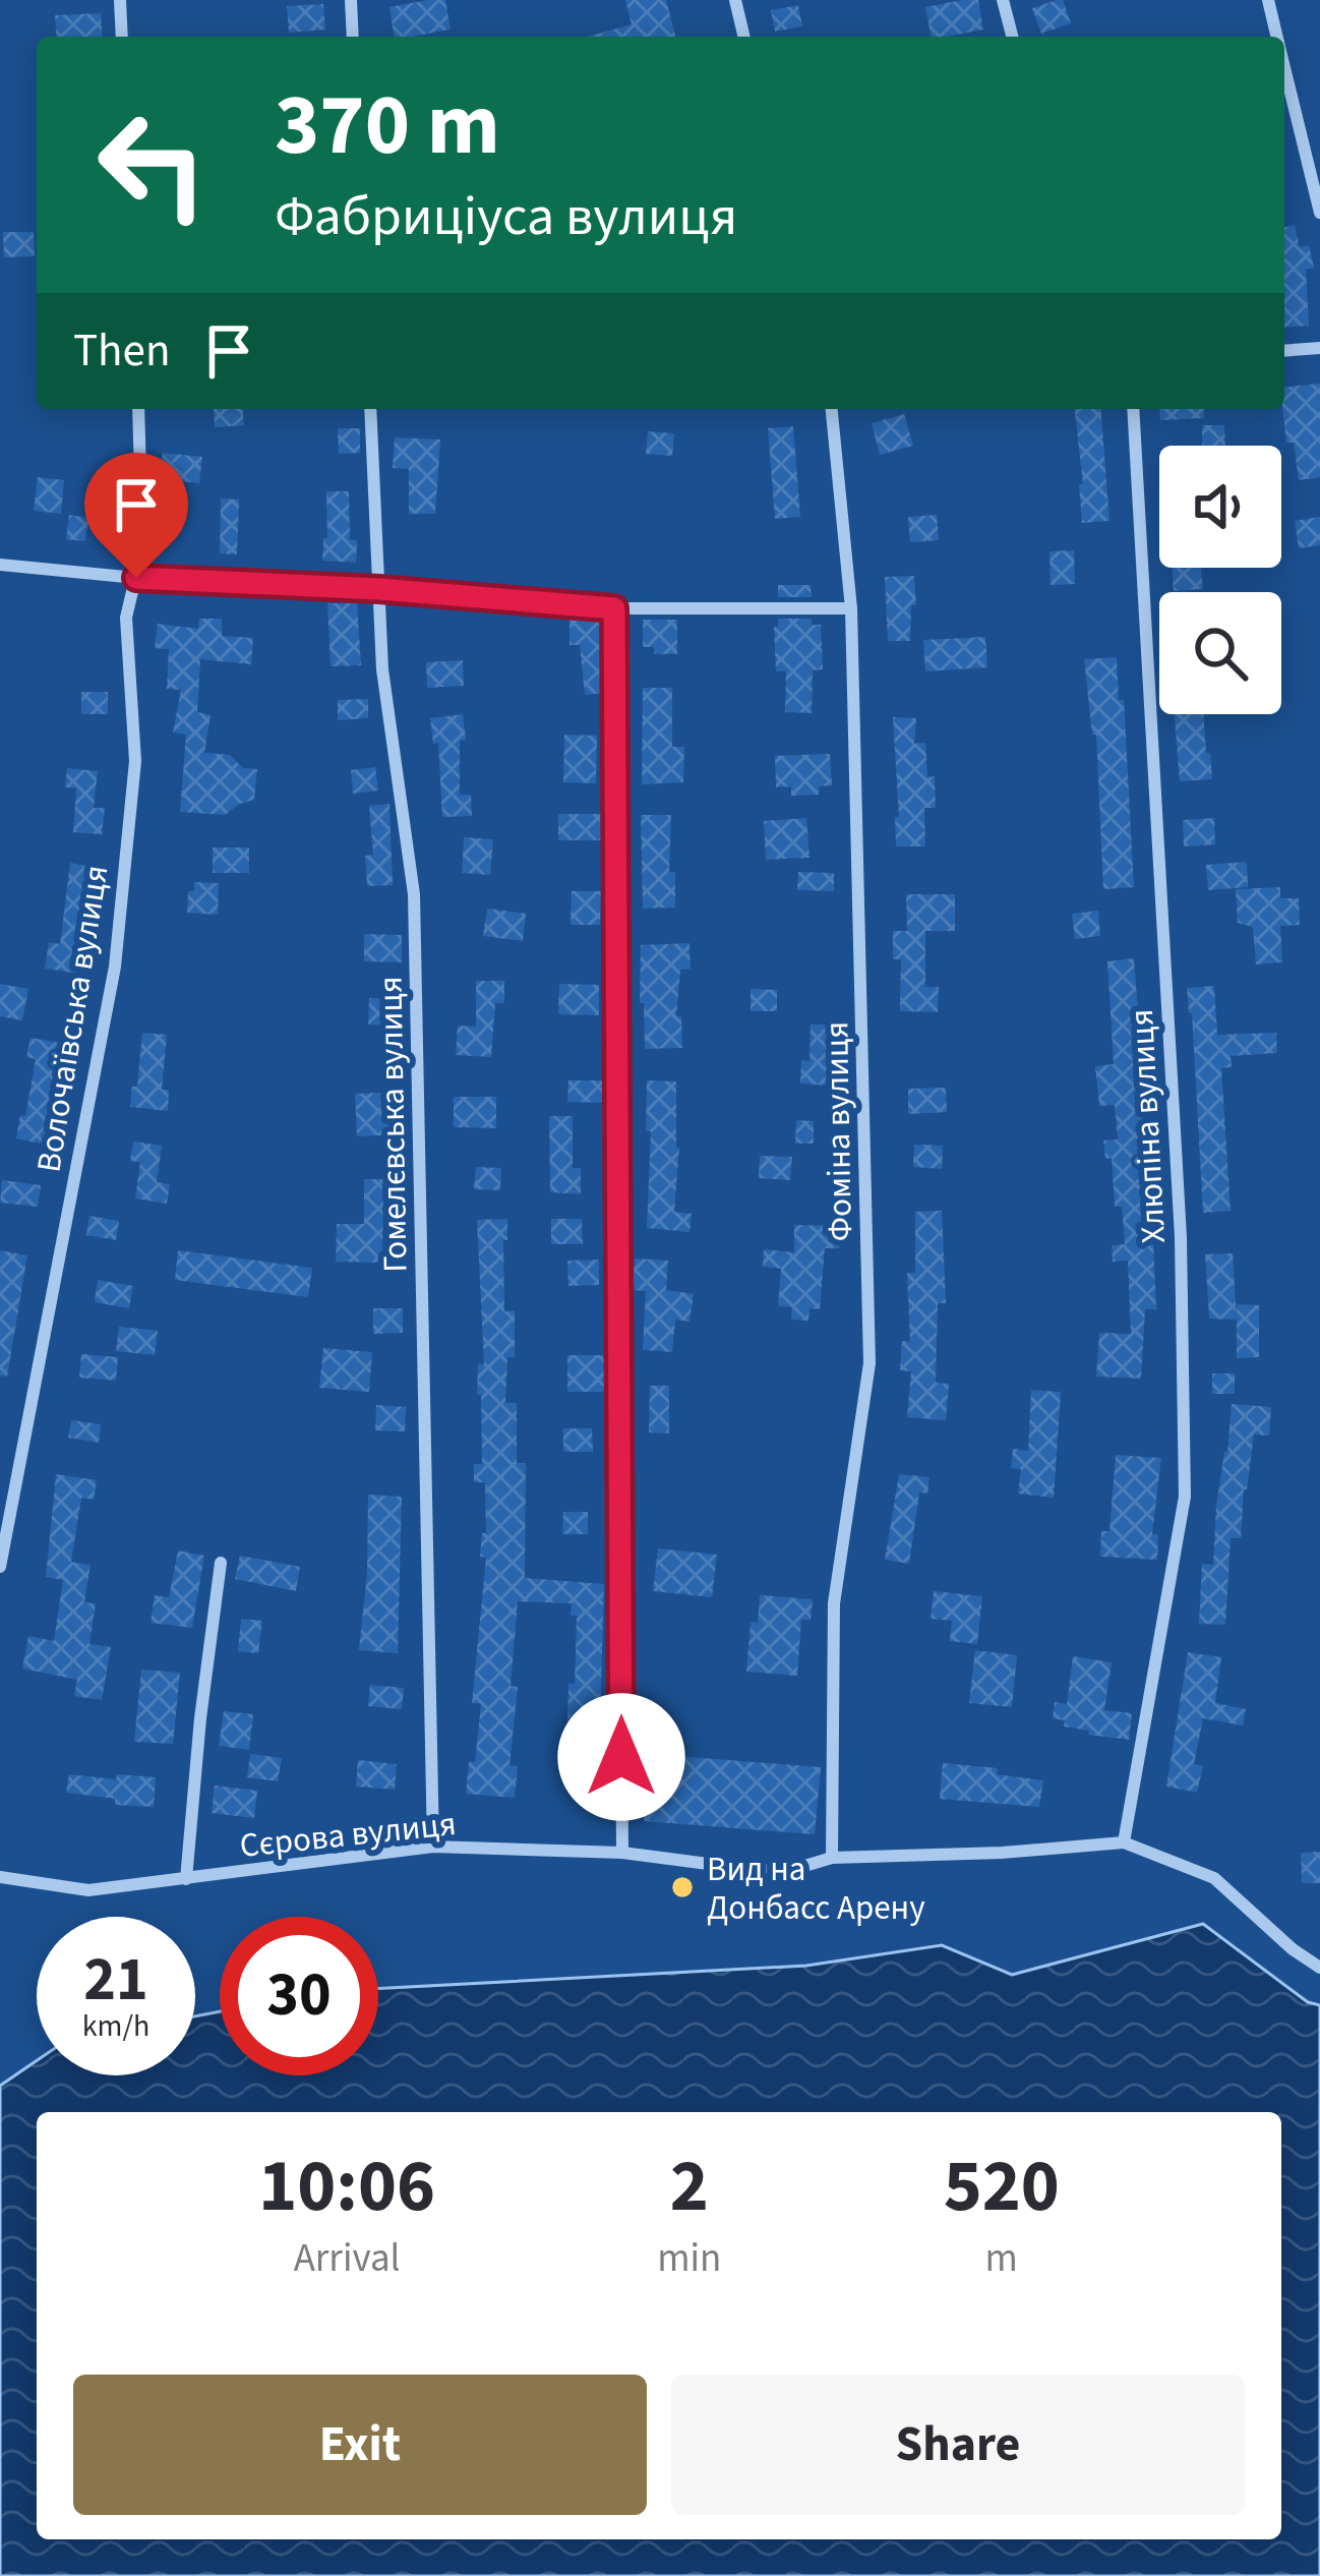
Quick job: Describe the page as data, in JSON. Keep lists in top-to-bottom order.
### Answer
{
  "streets": {
    "street": [
      "Волочаївська вулиця",
      "Гомелєвська вулиця",
      "Хлюпіна вулиця",
      "Фоміна вулиця",
      "Сєрова вулиця"
    ]
  },
  "crossings": [
    ["Гомелєвська вулиця", "Сєрова вулиця"],
    ["Хлюпіна вулиця", "Сєрова вулиця"],
    ["Фоміна вулиця", "Сєрова вулиця"]
  ],
  "places": ["Вид на Донбасс Арену"],
  "page": {
    "turn": ["370 m", "Фабриціуса вулиця"],
    "then": "Then",
    "speed": "21 km/h",
    "limit": "30",
    "eta": [
      "10:06",
      "Arrival",
      "2",
      "min",
      "520",
      "m"
    ],
    "buttons": ["Exit", "Share"]
  }
}
